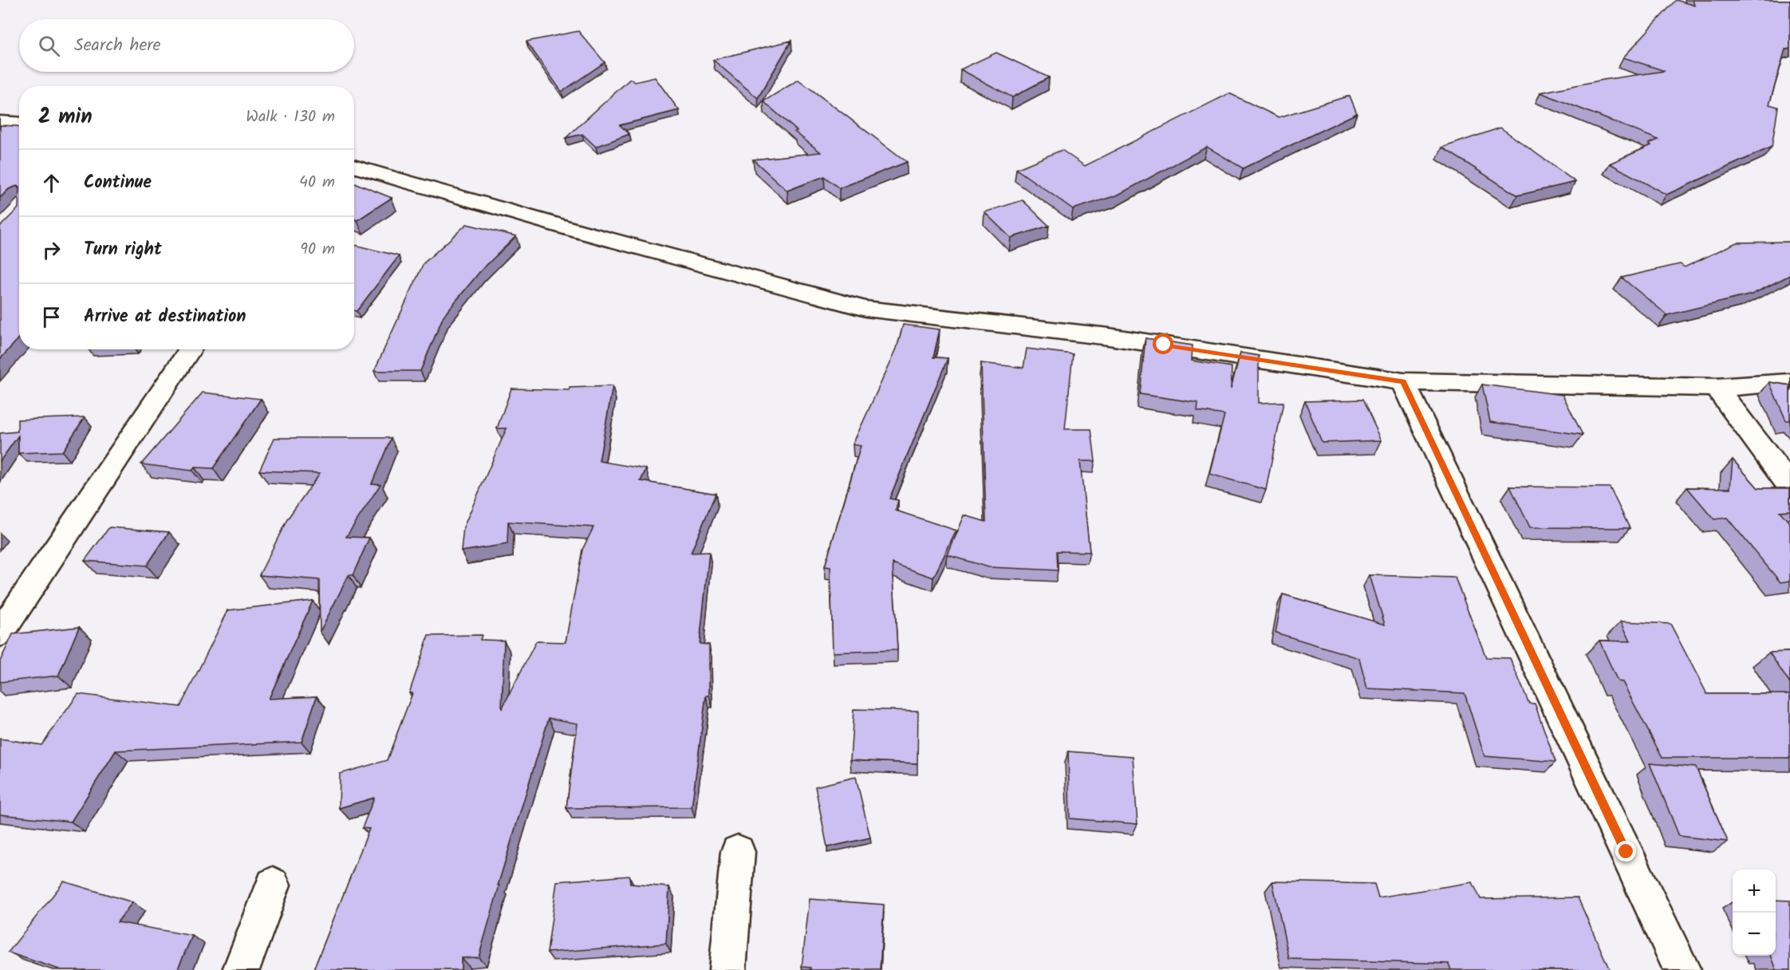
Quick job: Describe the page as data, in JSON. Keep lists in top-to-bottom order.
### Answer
{
  "page": {
    "search": "Search here",
    "heading": ["2 min", "Walk · 130 m"],
    "list": [
      ["Continue", "40 m"],
      ["Turn right", "90 m"],
      "Arrive at destination"
    ],
    "map_buttons": ["+", "−"]
  }
}
